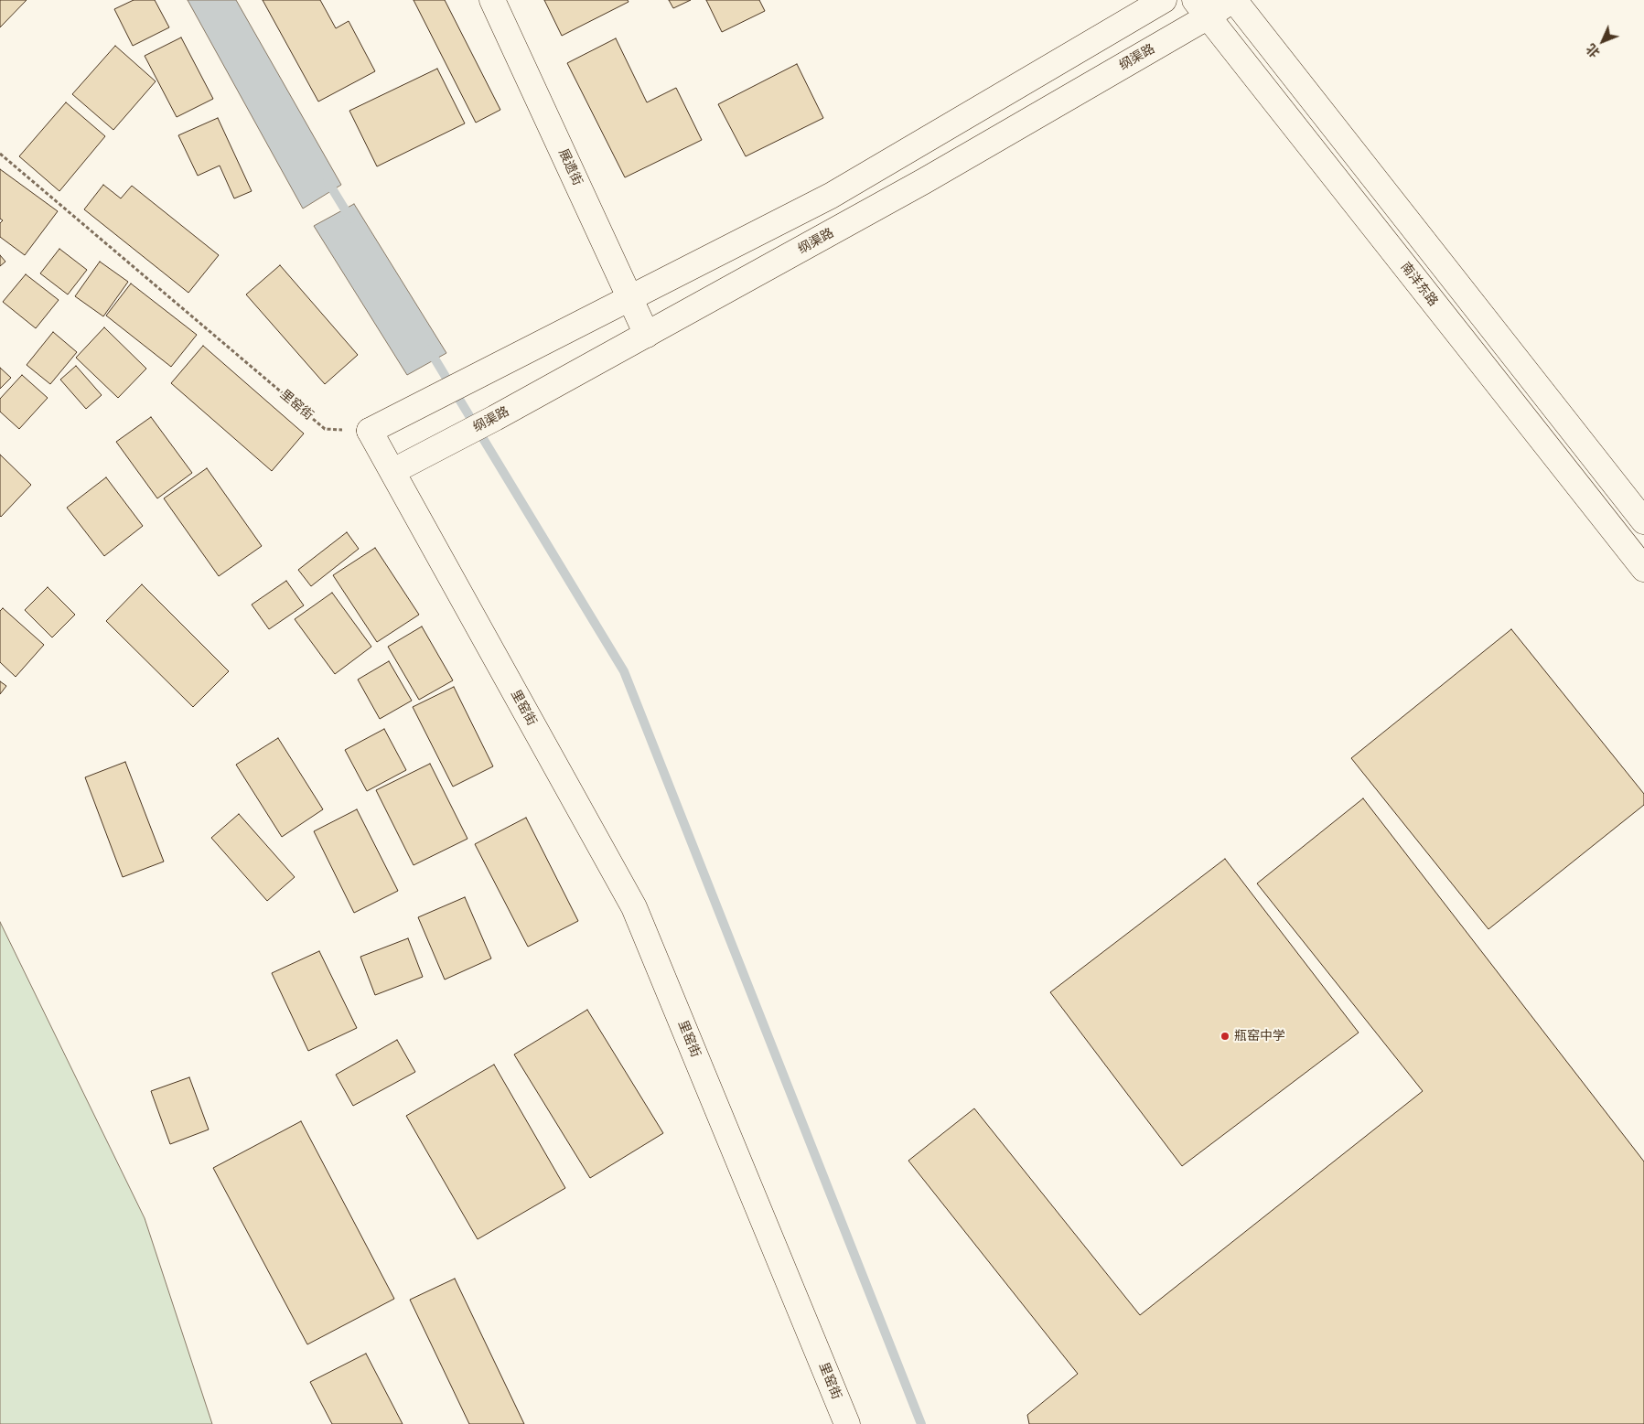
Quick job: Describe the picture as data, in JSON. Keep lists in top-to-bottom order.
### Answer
{
  "streets": {
    "street": [
      "纲渠路",
      "展遗街",
      "南洋东路",
      "里窑街"
    ]
  },
  "crossings": [
    ["纲渠路", "展遗街"],
    ["纲渠路", "南洋东路"],
    ["纲渠路", "里窑街"]
  ],
  "places": ["瓶窑中学"],
  "north": "bottom left"
}
